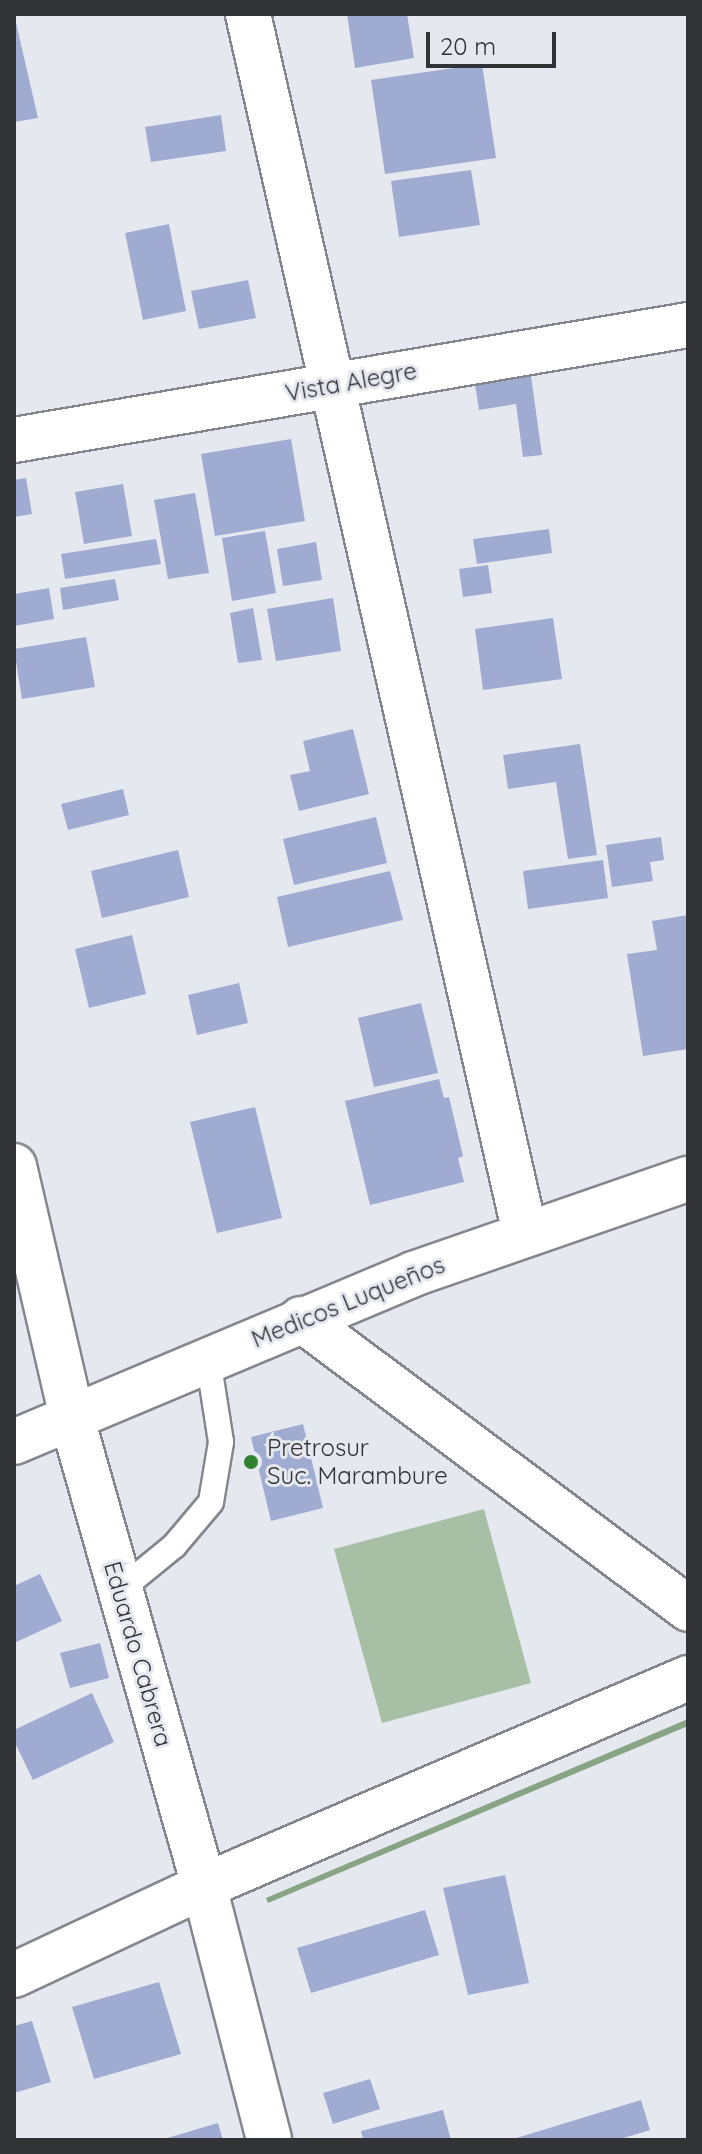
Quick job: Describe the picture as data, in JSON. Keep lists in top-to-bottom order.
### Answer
{
  "streets": {
    "street": ["Vista Alegre", "Medicos Luqueños", "Eduardo Cabrera"]
  },
  "crossings": [
    ["Medicos Luqueños", "Eduardo Cabrera"]
  ],
  "places": ["Pretrosur Suc. Marambure"],
  "scale_bar": "20 m"
}
